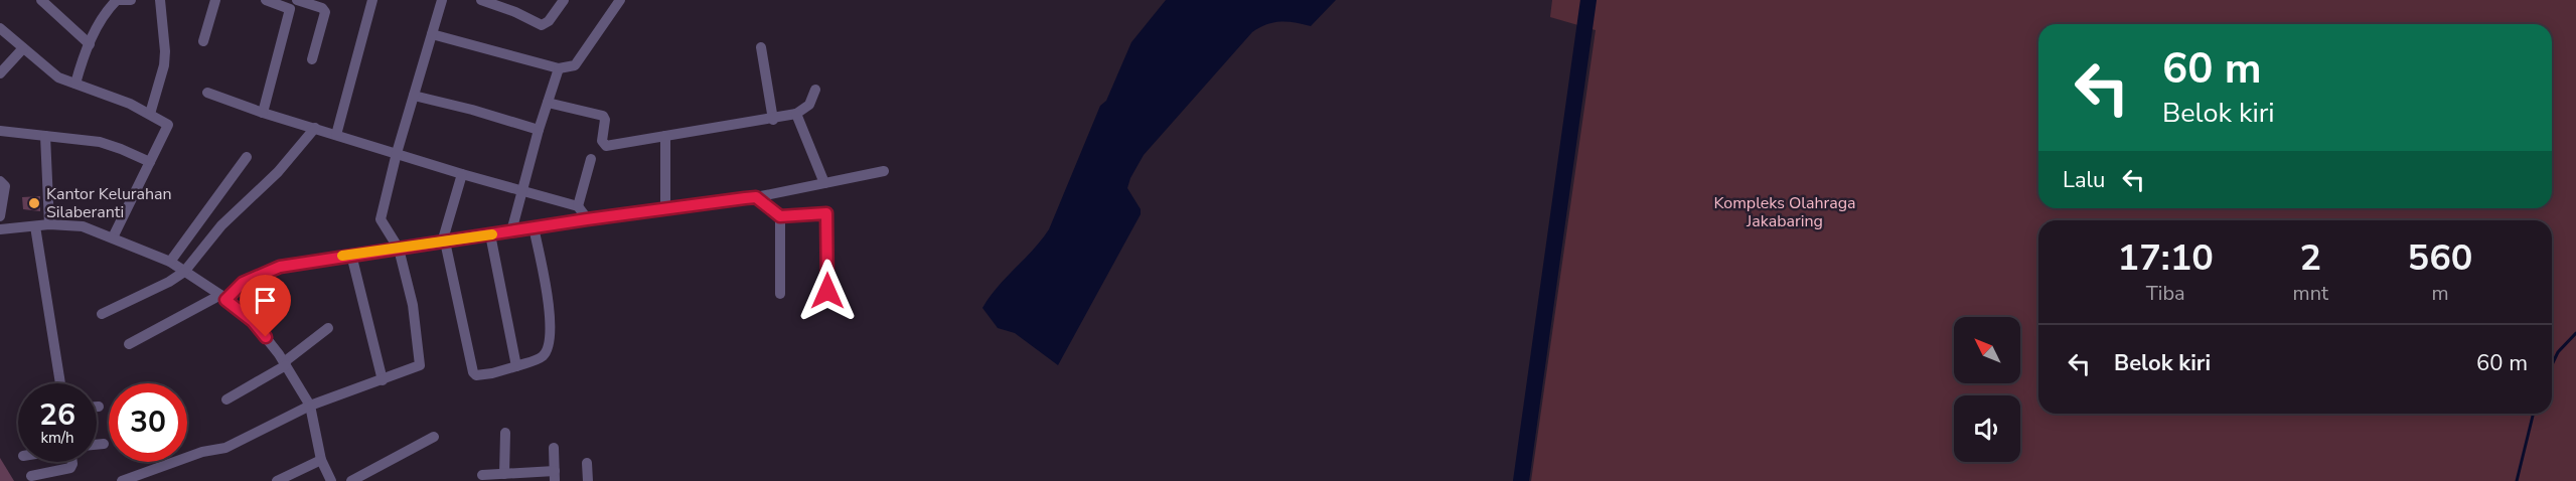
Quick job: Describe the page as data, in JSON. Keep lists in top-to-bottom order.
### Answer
{
  "parks": ["Kompleks Olahraga Jakabaring"],
  "places": ["Kantor Kelurahan Silaberanti"],
  "north": "top left",
  "page": {
    "turn": ["60 m", "Belok kiri"],
    "then": "Lalu",
    "eta": [
      "17:10",
      "Tiba",
      "2",
      "mnt",
      "560",
      "m"
    ],
    "list": [
      {
        "name": "Belok kiri",
        "value": "60 m"
      }
    ],
    "speed": "26 km/h",
    "limit": "30"
  }
}
